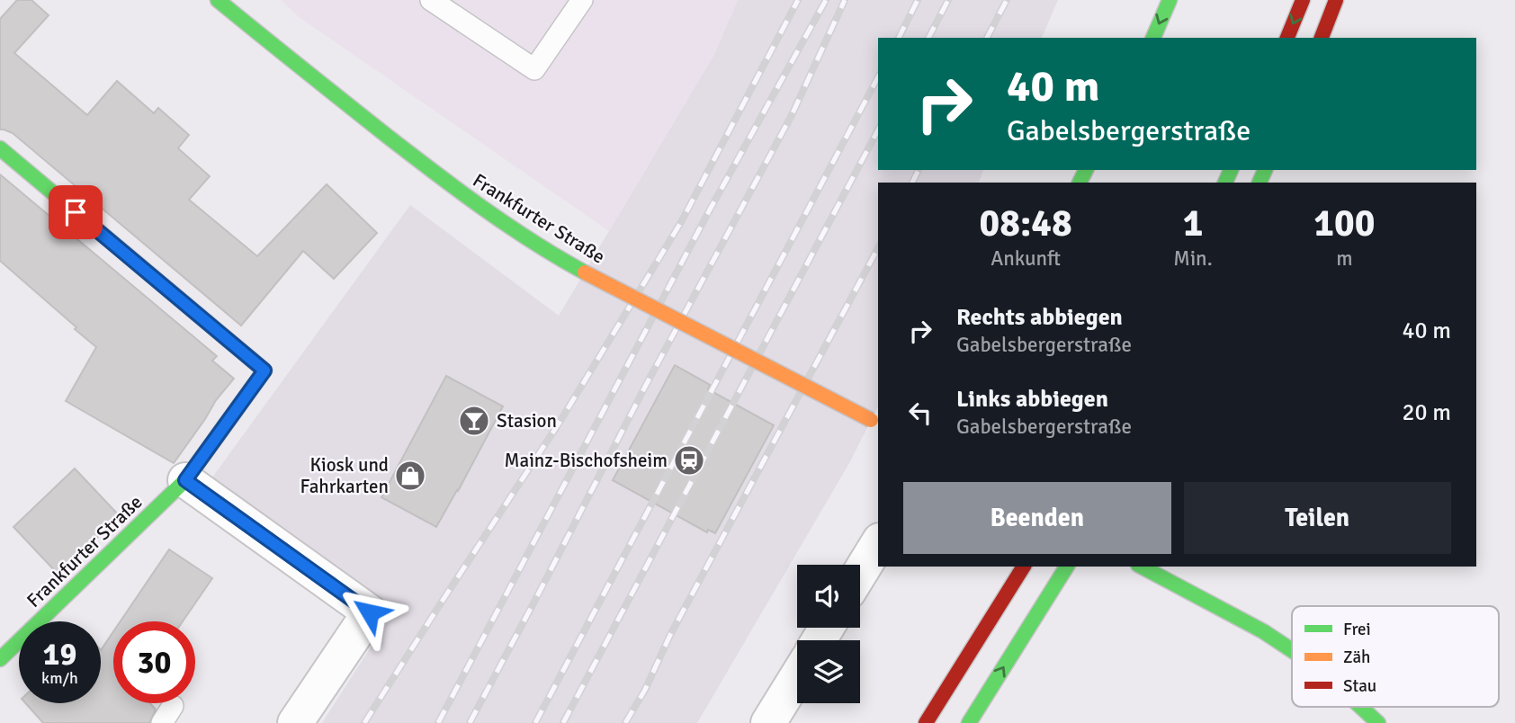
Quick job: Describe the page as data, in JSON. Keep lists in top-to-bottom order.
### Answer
{
  "streets": {
    "main road": ["Frankfurter Straße"]
  },
  "places": {
    "bar": ["Stasion"],
    "station": ["Mainz-Bischofsheim"],
    "shop": ["Kiosk und Fahrkarten"]
  },
  "legend": ["Frei", "Zäh", "Stau"],
  "page": {
    "turn": ["40 m", "Gabelsbergerstraße"],
    "eta": [
      "08:48",
      "Ankunft",
      "1",
      "Min.",
      "100",
      "m"
    ],
    "list": [
      {
        "name": "Rechts abbiegen",
        "note": "Gabelsbergerstraße",
        "value": "40 m"
      },
      {
        "name": "Links abbiegen",
        "note": "Gabelsbergerstraße",
        "value": "20 m"
      }
    ],
    "buttons": ["Beenden", "Teilen"],
    "speed": "19 km/h",
    "limit": "30"
  }
}
